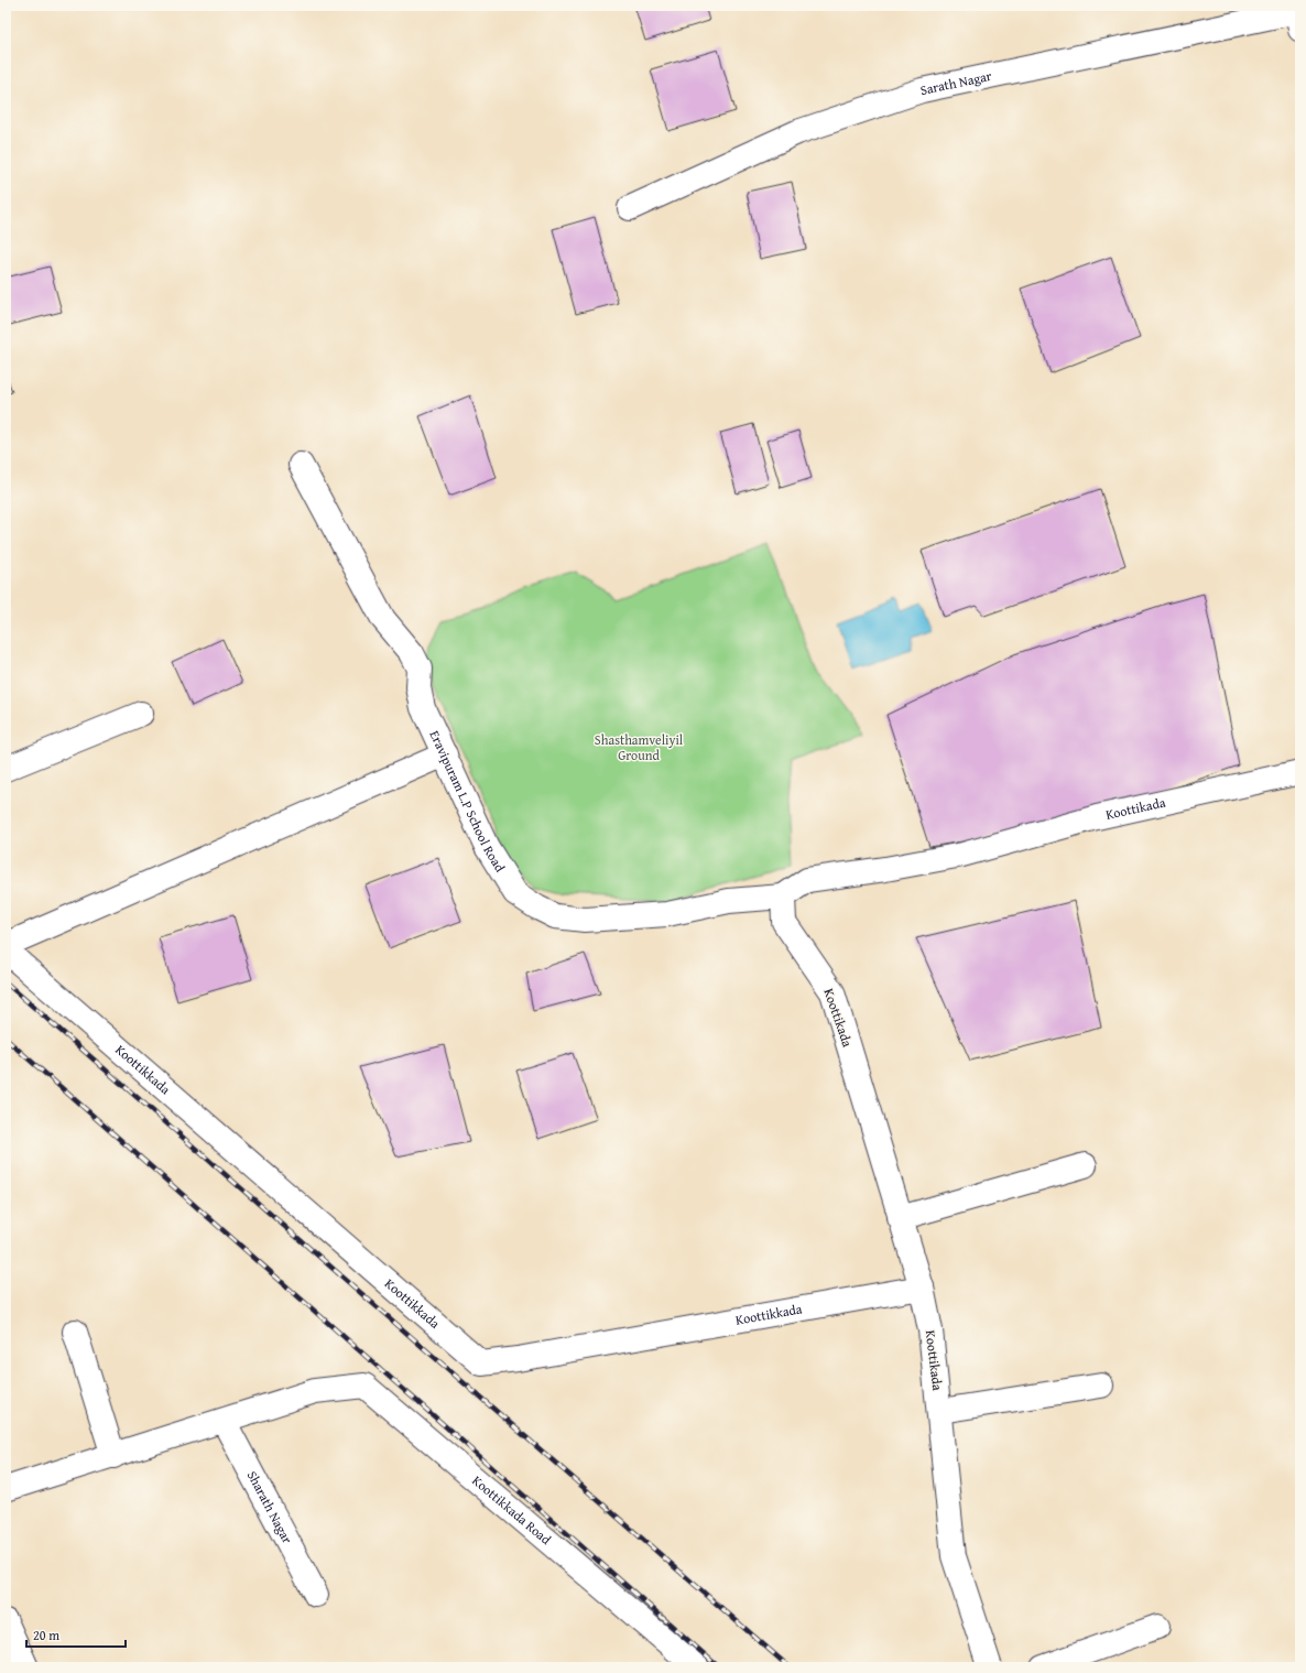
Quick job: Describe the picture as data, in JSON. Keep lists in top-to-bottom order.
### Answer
{
  "streets": {
    "street": [
      "Sarath Nagar",
      "Eravipuram L.P School Road",
      "Koottikada",
      "Koottikkada",
      "Sharath Nagar",
      "Koottikkada Road"
    ]
  },
  "crossings": [
    ["Eravipuram L.P School Road", "Koottikada"],
    ["Koottikada", "Koottikkada"],
    ["Sharath Nagar", "Koottikkada Road"]
  ],
  "parks": ["Shasthamveliyil Ground"],
  "scale_bar": "20 m"
}
